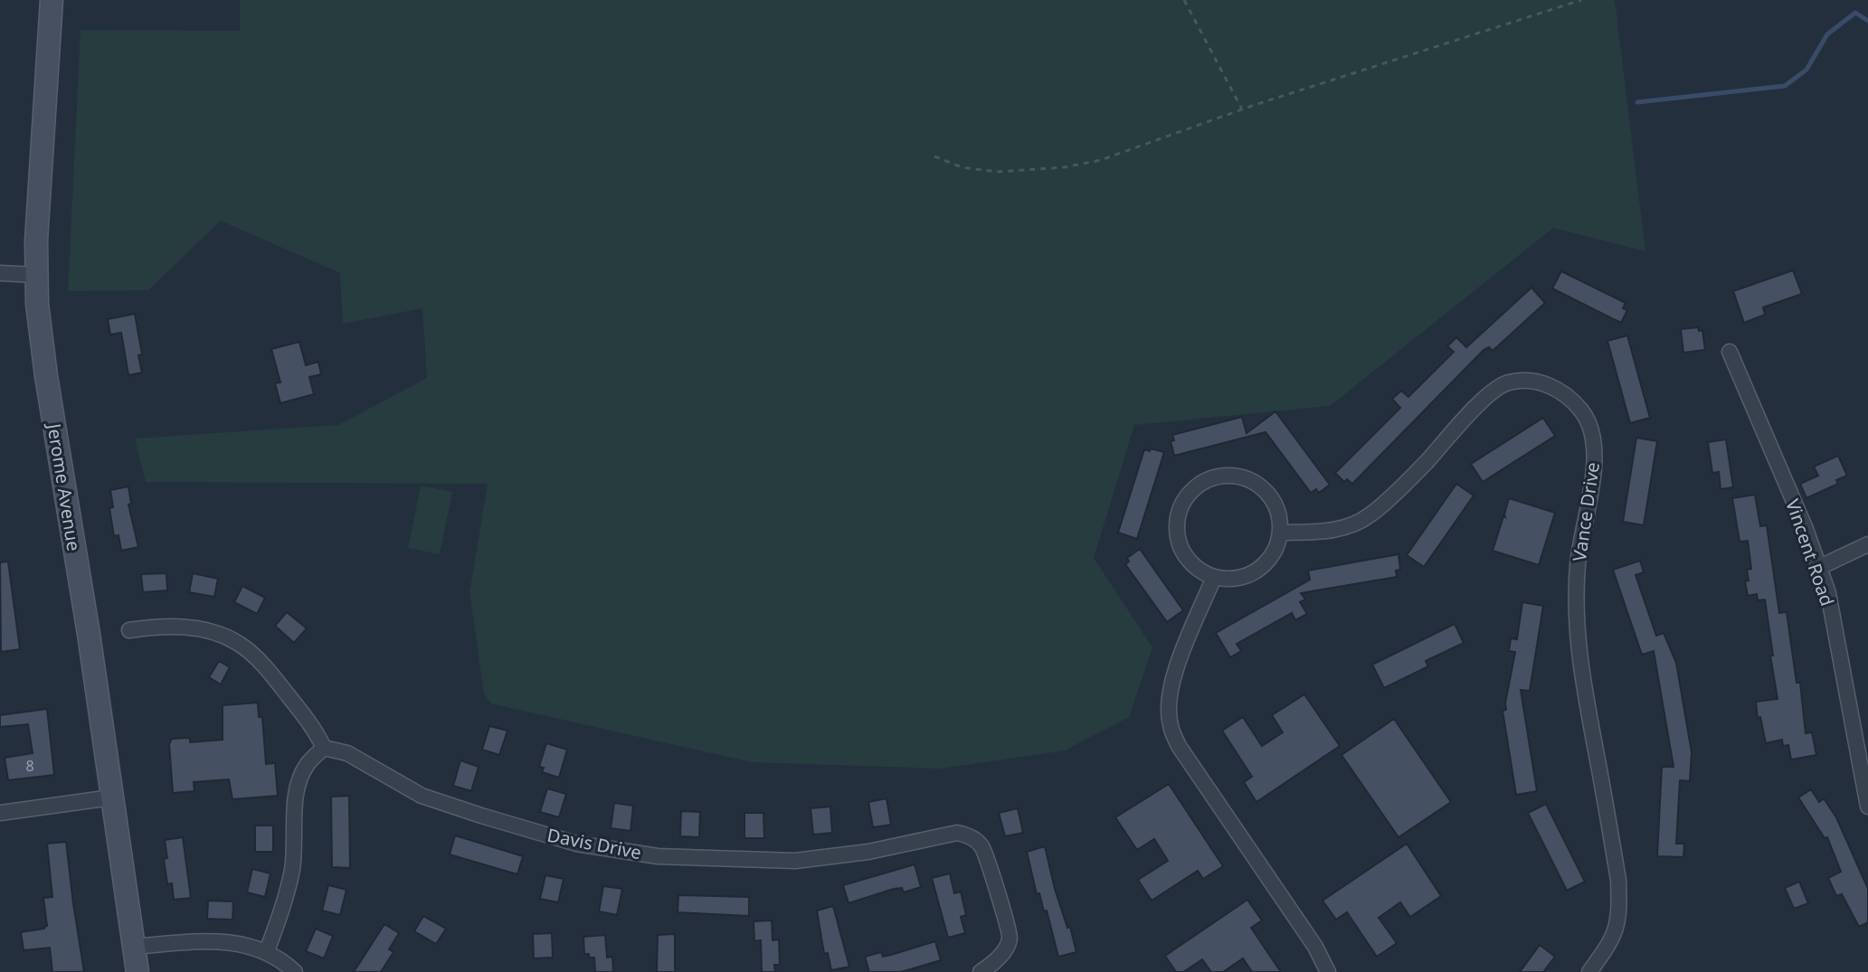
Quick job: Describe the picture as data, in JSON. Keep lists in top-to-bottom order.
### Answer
{
  "streets": {
    "main road": ["Jerome Avenue"],
    "street": ["Vance Drive", "Vincent Road", "Davis Drive"]
  },
  "house_numbers": ["8"]
}
